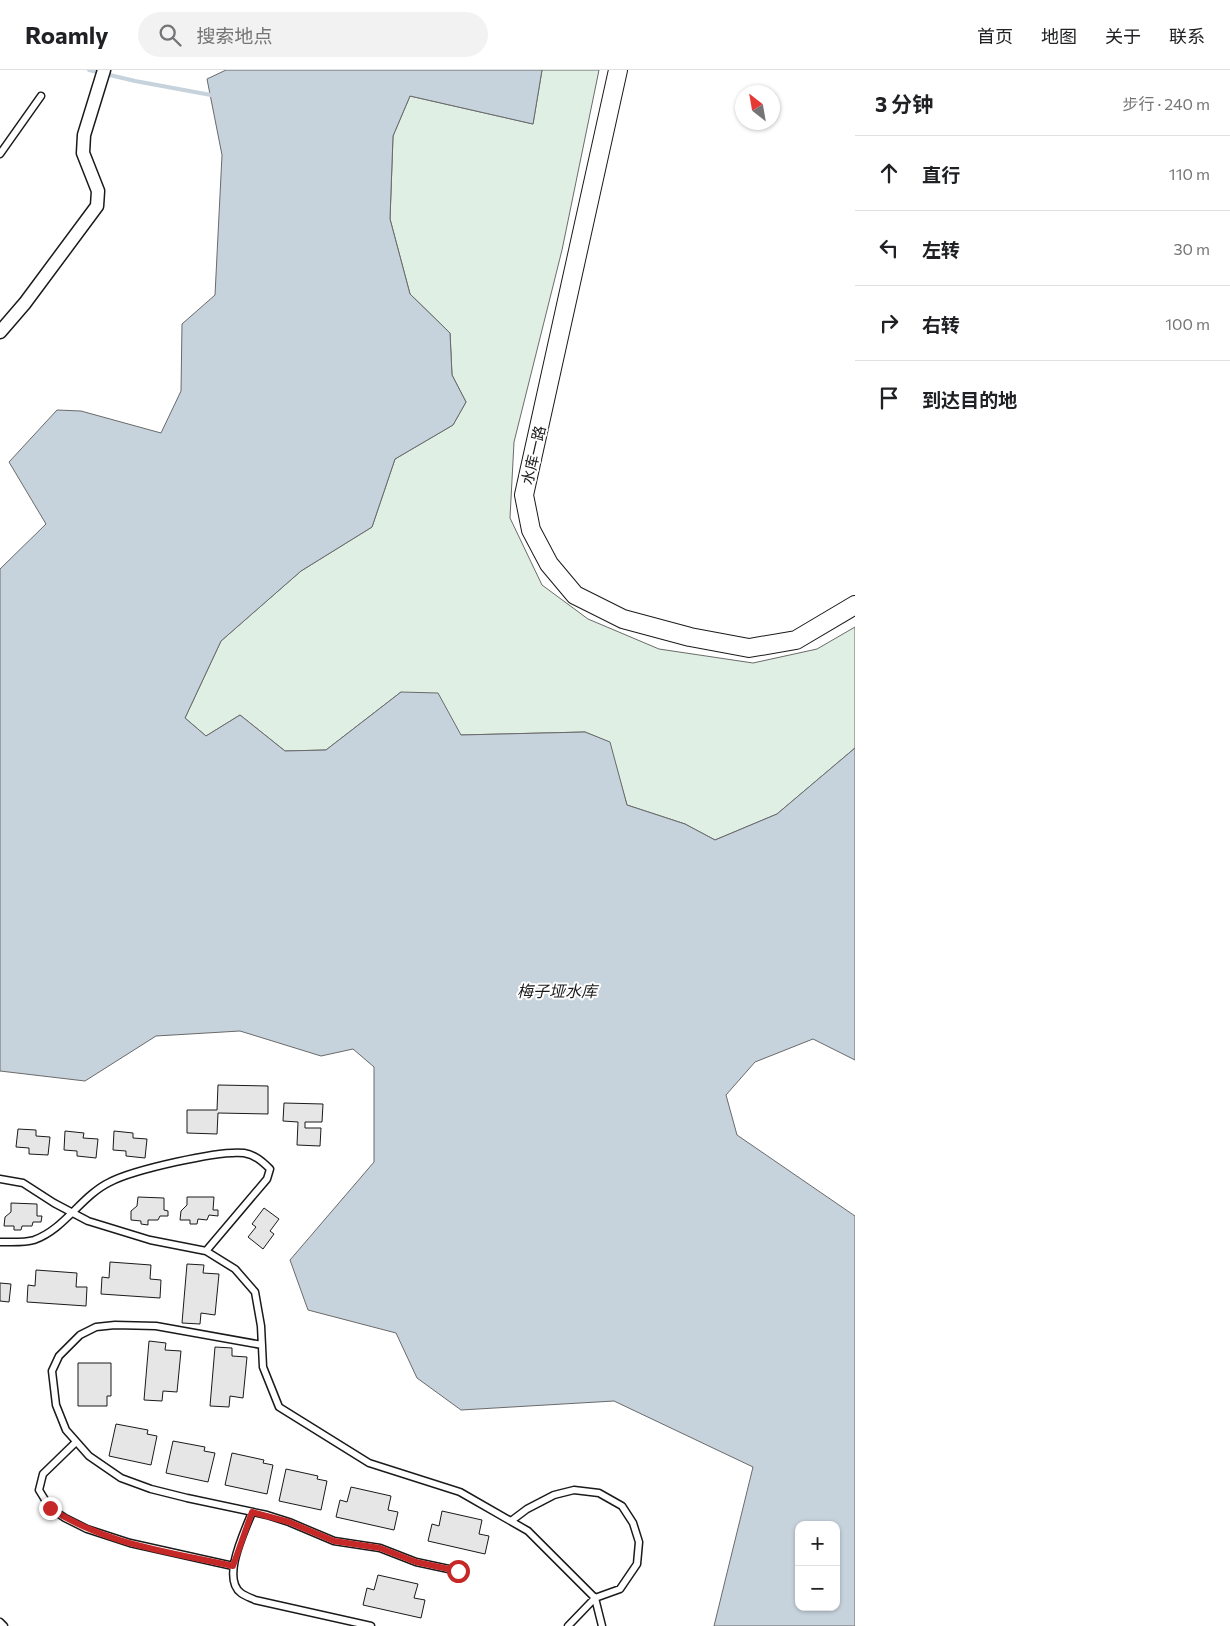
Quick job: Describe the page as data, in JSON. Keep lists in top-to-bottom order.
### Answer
{
  "streets": {
    "street": ["水库一路"]
  },
  "water": ["梅子垭水库"],
  "north": "top left",
  "page": {
    "header": "Roamly",
    "search": "搜索地点",
    "nav": [
      "首页",
      "地图",
      "关于",
      "联系"
    ],
    "heading": ["3 分钟", "步行 · 240 m"],
    "list": [
      ["直行", "110 m"],
      ["左转", "30 m"],
      ["右转", "100 m"],
      "到达目的地"
    ],
    "map_buttons": ["+", "−"]
  }
}
